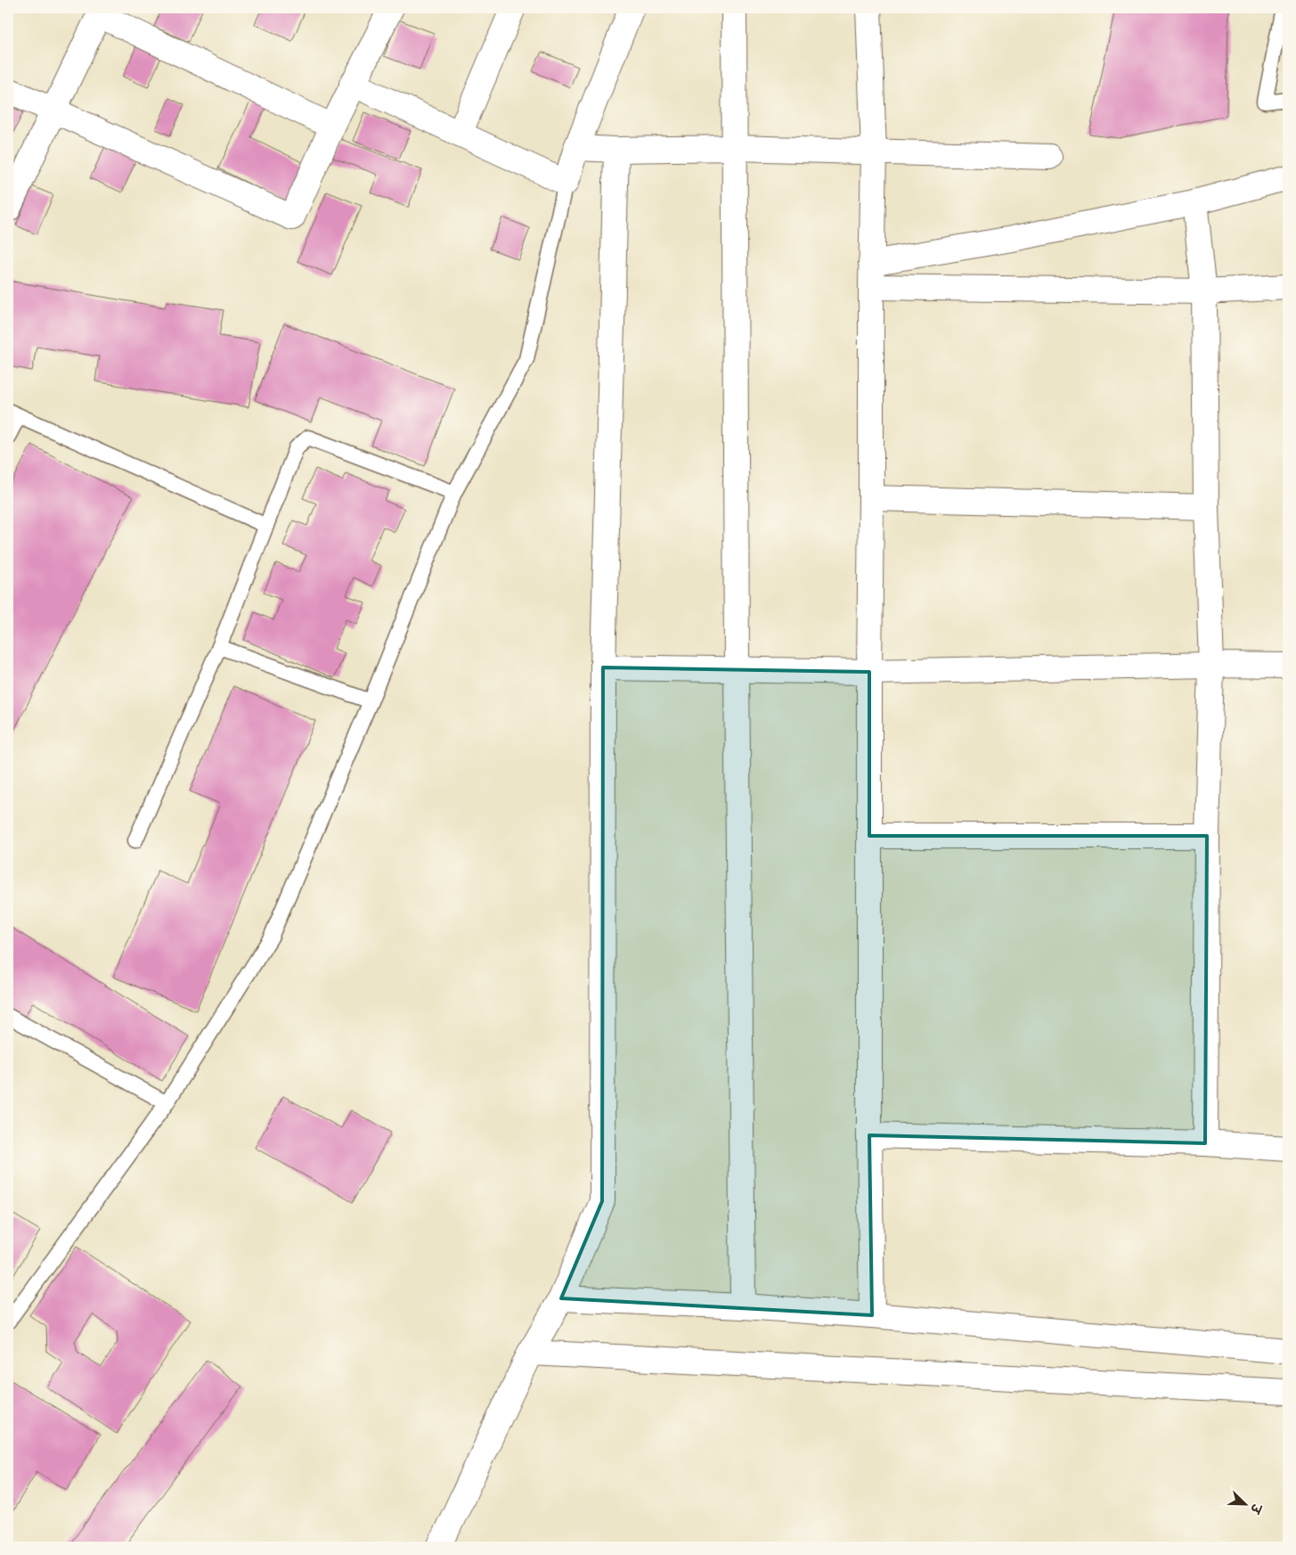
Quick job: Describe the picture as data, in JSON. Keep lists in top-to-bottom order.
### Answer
{
  "north": "bottom right"
}
